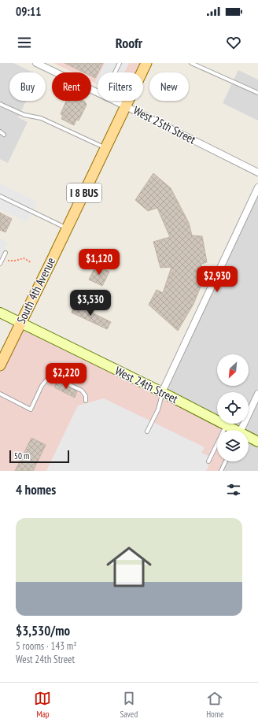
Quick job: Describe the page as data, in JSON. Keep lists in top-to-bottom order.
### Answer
{
  "streets": {
    "main road": ["I 8 BUS", "South 4th Avenue", "West 24th Street"],
    "street": ["West 25th Street"]
  },
  "crossings": [
    ["West 25th Street", "South 4th Avenue"],
    ["South 4th Avenue", "West 24th Street"]
  ],
  "scale_bar": "50 m",
  "north": "bottom left",
  "page": {
    "status": "09:11",
    "header": "Roofr",
    "chip": [
      "Buy",
      "Rent",
      "Filters",
      "New"
    ],
    "price": [
      "$1,120",
      "$2,930",
      "$3,530",
      "$2,220"
    ],
    "scale": "50 m",
    "heading": "4 homes",
    "list": [
      {
        "name": "$3,530/mo",
        "note": "5 rooms · 143 m² · West 24th Street"
      }
    ],
    "tabs": ["Map", "Saved", "Home"]
  }
}
